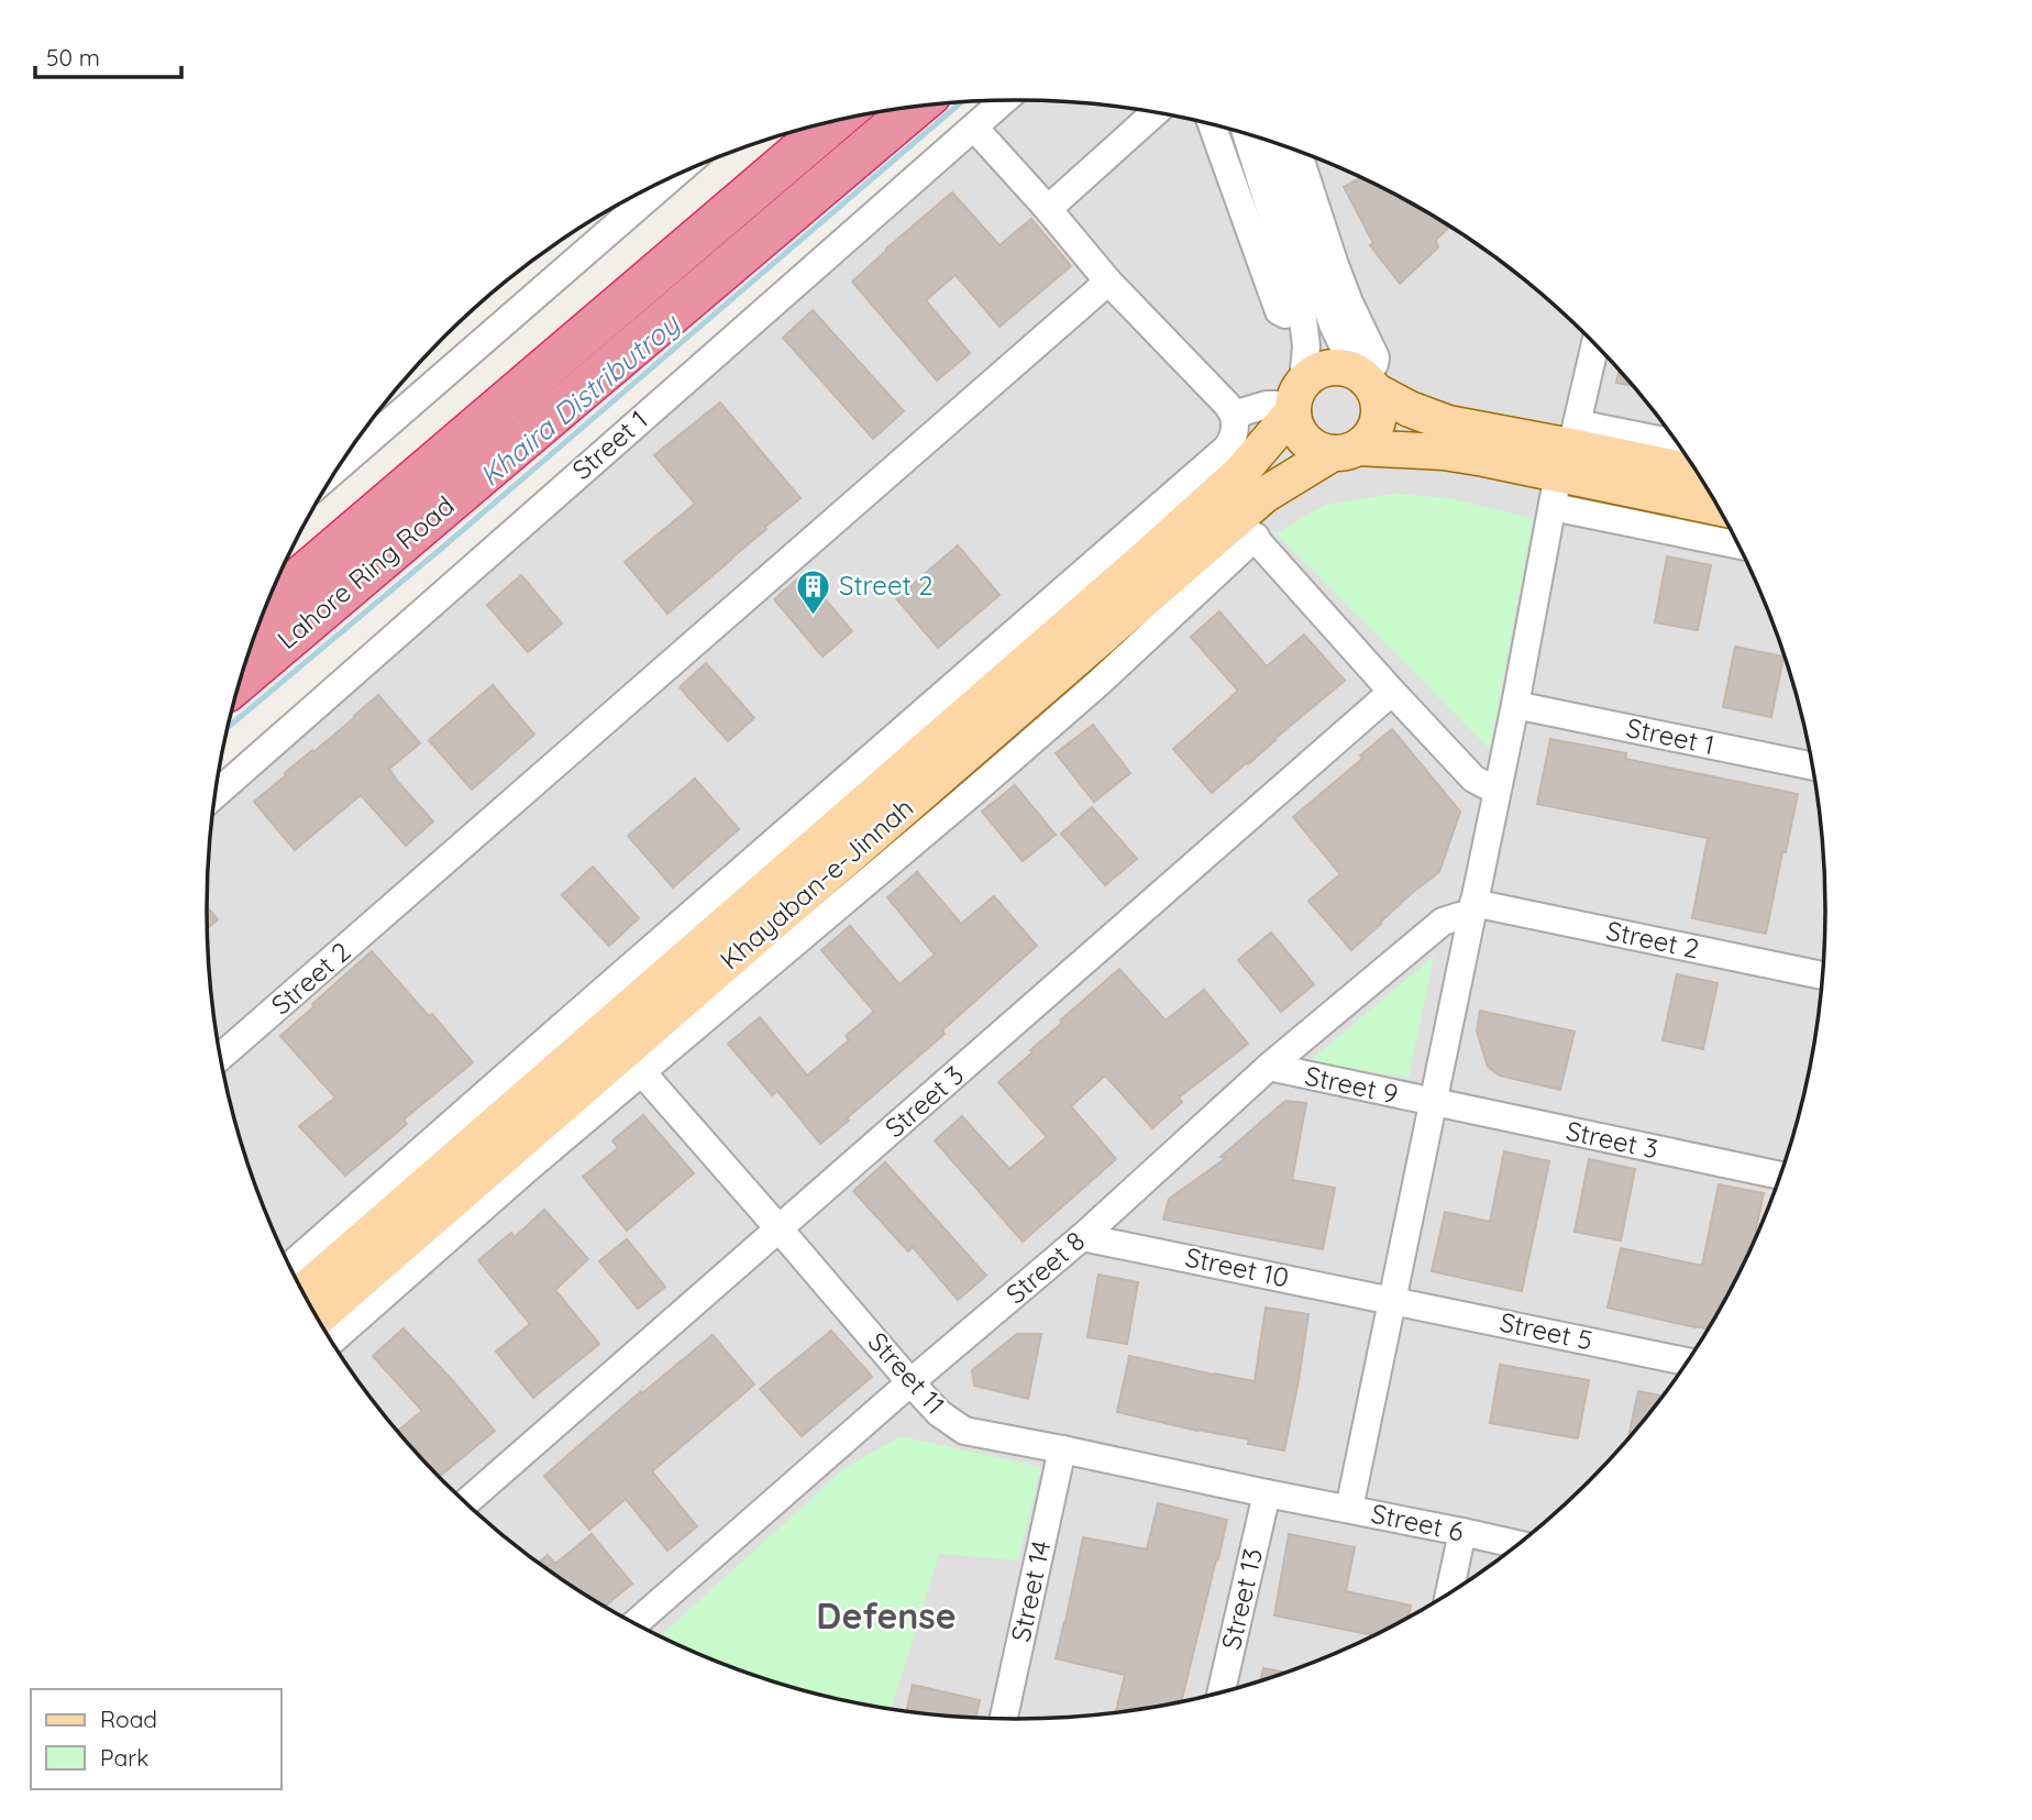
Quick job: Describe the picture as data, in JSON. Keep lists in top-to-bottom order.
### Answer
{
  "streets": {
    "highway": ["Lahore Ring Road"],
    "main road": ["Khayaban-e-Jinnah"],
    "street": [
      "Street 1",
      "Street 2",
      "Street 9",
      "Street 3",
      "Street 8",
      "Street 10",
      "Street 5",
      "Street 11",
      "Street 6",
      "Street 14",
      "Street 13"
    ]
  },
  "crossings": [
    ["Khayaban-e-Jinnah", "Street 11"],
    ["Street 2", "Street 8"],
    ["Street 9", "Street 3"],
    ["Street 9", "Street 8"],
    ["Street 3", "Street 11"],
    ["Street 8", "Street 10"],
    ["Street 8", "Street 11"],
    ["Street 10", "Street 5"],
    ["Street 11", "Street 6"],
    ["Street 11", "Street 14"],
    ["Street 11", "Street 13"]
  ],
  "districts": ["Defense"],
  "water": ["Khaira Distributroy"],
  "places": {
    "building": ["Street 2"]
  },
  "legend": ["Road", "Park"],
  "scale_bar": "50 m"
}
